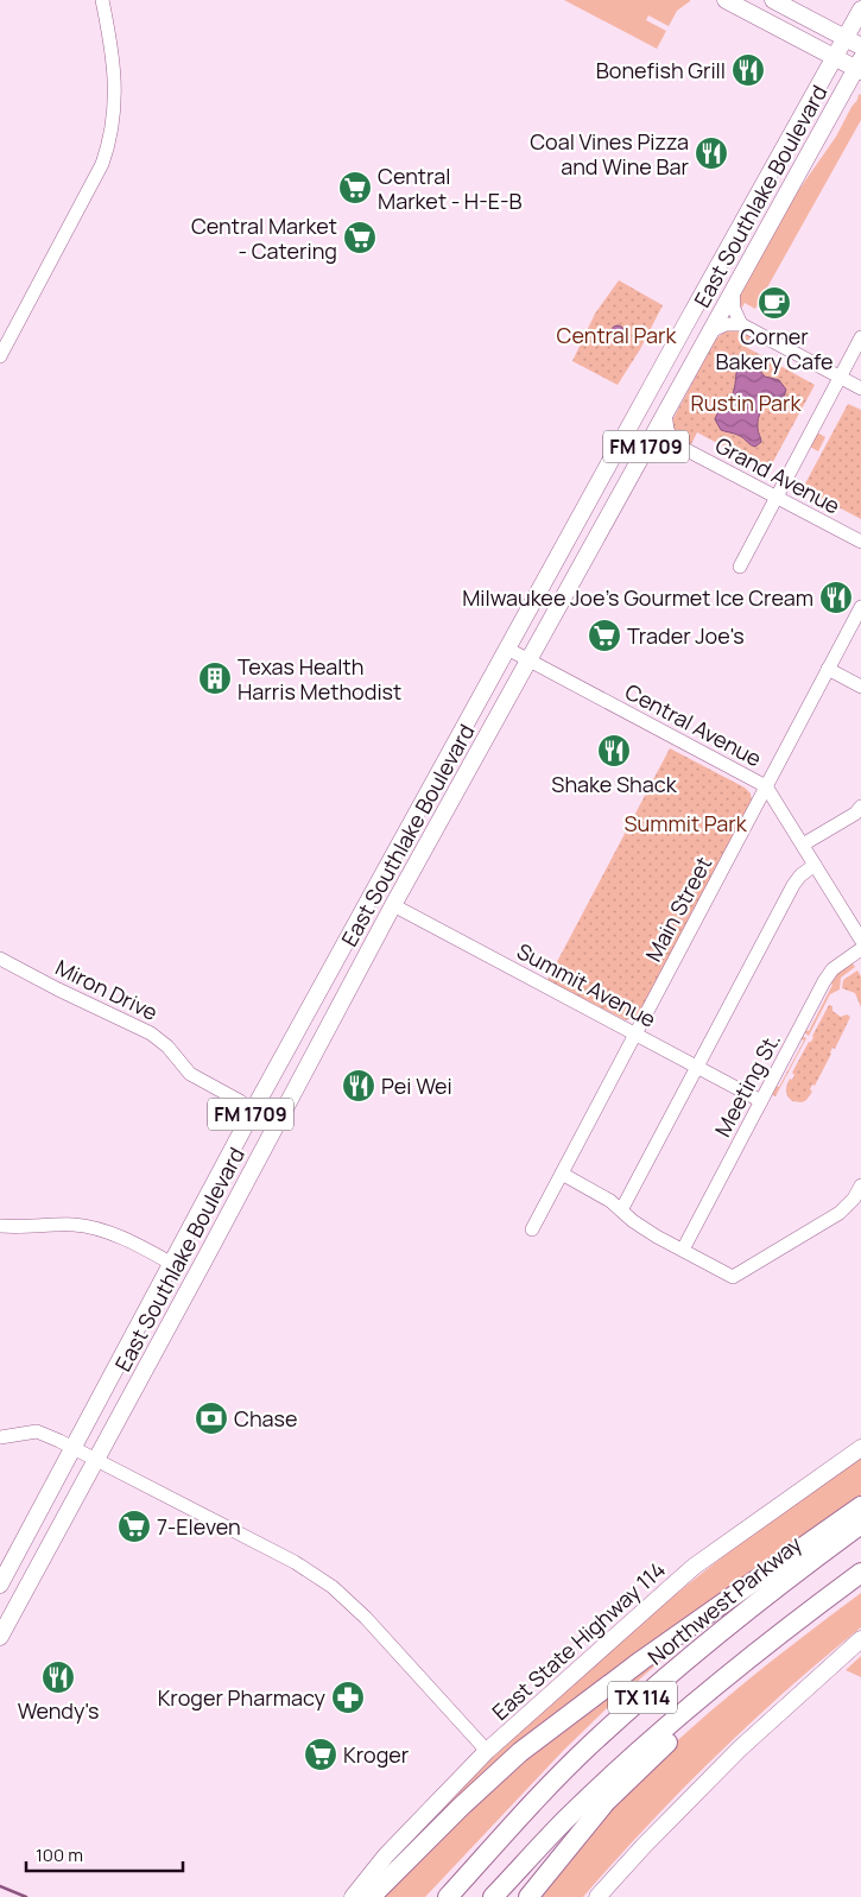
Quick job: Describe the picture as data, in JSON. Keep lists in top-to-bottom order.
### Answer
{
  "streets": {
    "highway": ["Northwest Parkway", "TX 114"],
    "main road": ["East Southlake Boulevard", "FM 1709", "East State Highway 114"],
    "street": [
      "Grand Avenue",
      "Central Avenue",
      "Main Street",
      "Summit Avenue",
      "Miron Drive",
      "Meeting St."
    ]
  },
  "crossings": [
    ["East Southlake Boulevard", "Central Avenue"],
    ["East Southlake Boulevard", "Summit Avenue"],
    ["East Southlake Boulevard", "Miron Drive"],
    ["Central Avenue", "Main Street"],
    ["Main Street", "Summit Avenue"],
    ["Summit Avenue", "Meeting St."]
  ],
  "parks": ["Central Park", "Rustin Park", "Summit Park"],
  "places": {
    "restaurant": [
      "Bonefish Grill",
      "Coal Vines Pizza and Wine Bar",
      "Milwaukee Joe's Gourmet Ice Cream",
      "Shake Shack",
      "Pei Wei",
      "Wendy's"
    ],
    "supermarket": [
      "Central Market - H-E-B",
      "Central Market - Catering",
      "Trader Joe's",
      "7-Eleven",
      "Kroger"
    ],
    "cafe": ["Corner Bakery Cafe"],
    "building": ["Texas Health Harris Methodist"],
    "bank": ["Chase"],
    "pharmacy": ["Kroger Pharmacy"]
  },
  "scale_bar": "100 m"
}
